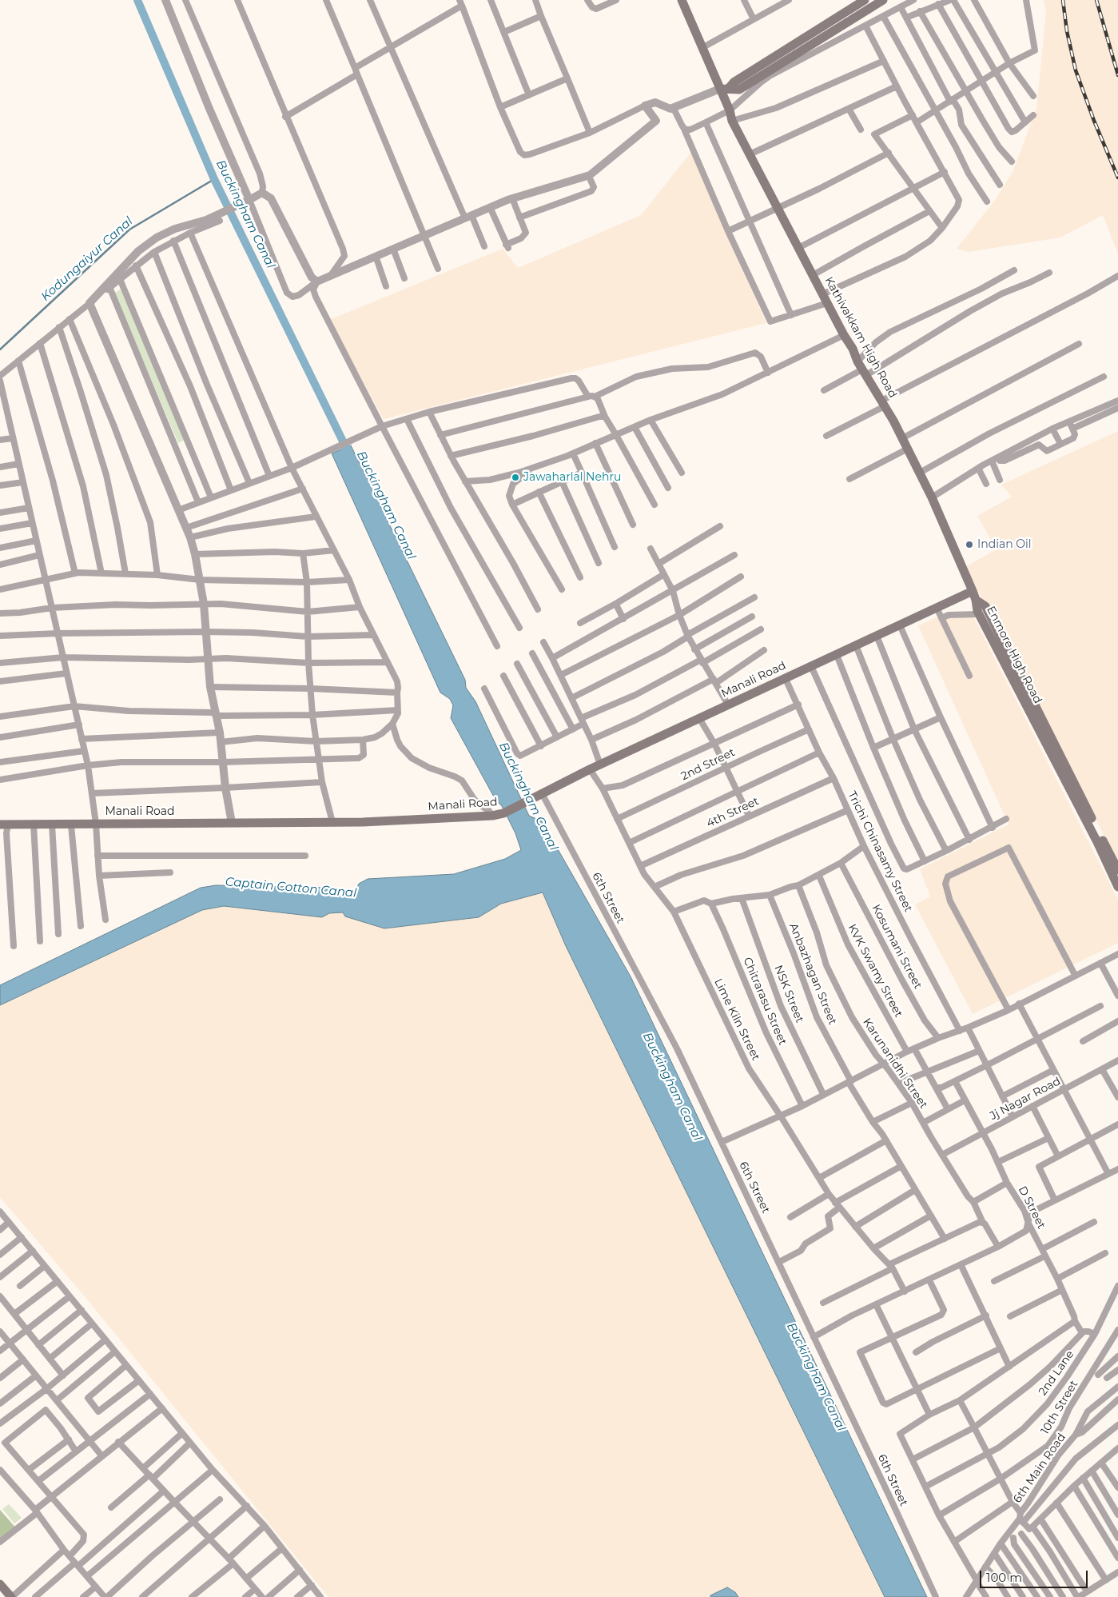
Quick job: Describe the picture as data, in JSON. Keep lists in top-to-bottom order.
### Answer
{
  "streets": {
    "main road": ["Kathivakkam High Road", "Enmore High Road", "Manali Road"],
    "street": [
      "2nd Street",
      "4th Street",
      "Trichi Chinasamy Street",
      "6th Street",
      "Kosumani Street",
      "KVK Swamy Street",
      "Anbazhagan Street",
      "NSK Street",
      "Chitrarasu Street",
      "Lime Kiln Street",
      "Karunanidhi Street",
      "Jj Nagar Road",
      "D Street",
      "2nd Lane",
      "10th Street",
      "6th Main Road"
    ]
  },
  "crossings": [
    ["Kathivakkam High Road", "Enmore High Road"],
    ["Kathivakkam High Road", "Manali Road"],
    ["Enmore High Road", "Manali Road"],
    ["Manali Road", "Trichi Chinasamy Street"],
    ["Manali Road", "6th Street"],
    ["Manali Road", "Lime Kiln Street"],
    ["2nd Street", "Trichi Chinasamy Street"],
    ["2nd Street", "Lime Kiln Street"],
    ["4th Street", "Trichi Chinasamy Street"],
    ["4th Street", "Lime Kiln Street"],
    ["Karunanidhi Street", "Jj Nagar Road"],
    ["Jj Nagar Road", "D Street"]
  ],
  "water": ["Buckingham Canal", "Kodungaiyur Canal", "Captain Cotton Canal"],
  "places": ["Jawaharlal Nehru", "Indian Oil"],
  "scale_bar": "100 m"
}
